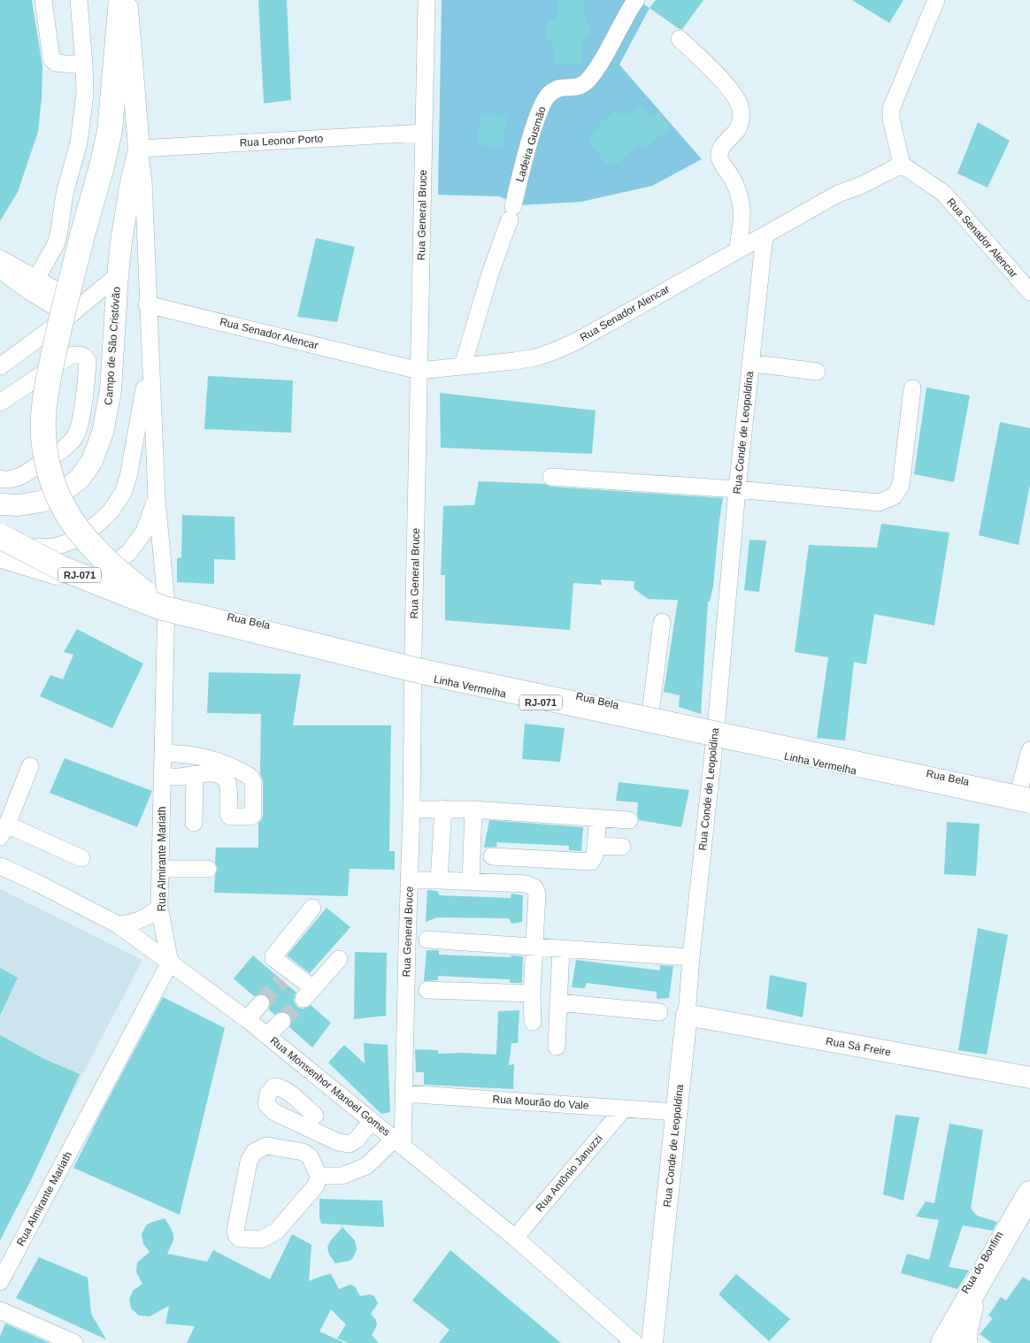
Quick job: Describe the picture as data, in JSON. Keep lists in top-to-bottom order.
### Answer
{
  "streets": {
    "highway": ["RJ-071", "Linha Vermelha"],
    "main road": ["Campo de São Cristóvão", "Rua Conde de Leopoldina", "Rua Sá Freire"],
    "street": [
      "Rua Leonor Porto",
      "Ladeira Gusmão",
      "Rua General Bruce",
      "Rua Senador Alencar",
      "Rua Bela",
      "Rua Almirante Mariath",
      "Rua Monsenhor Manoel Gomes",
      "Rua Mourão do Vale",
      "Rua Antônio Januzzi",
      "Rua do Bonfim"
    ]
  },
  "crossings": [
    ["Rua Leonor Porto", "Rua General Bruce"],
    ["Rua Leonor Porto", "Campo de São Cristóvão"],
    ["Ladeira Gusmão", "Rua Senador Alencar"],
    ["Rua General Bruce", "Rua Senador Alencar"],
    ["Rua General Bruce", "Rua Bela"],
    ["Rua General Bruce", "Rua Monsenhor Manoel Gomes"],
    ["Rua General Bruce", "Rua Mourão do Vale"],
    ["Rua Senador Alencar", "Campo de São Cristóvão"],
    ["Rua Senador Alencar", "Rua Conde de Leopoldina"],
    ["Campo de São Cristóvão", "Rua Almirante Mariath"],
    ["Rua Conde de Leopoldina", "Rua Bela"],
    ["Rua Conde de Leopoldina", "Rua Sá Freire"],
    ["Rua Conde de Leopoldina", "Rua Mourão do Vale"],
    ["Rua Bela", "Linha Vermelha"],
    ["Rua Bela", "Rua Almirante Mariath"],
    ["Linha Vermelha", "Rua Almirante Mariath"],
    ["Rua Almirante Mariath", "Rua Monsenhor Manoel Gomes"],
    ["Rua Monsenhor Manoel Gomes", "Rua Antônio Januzzi"],
    ["Rua Mourão do Vale", "Rua Antônio Januzzi"]
  ]
}
